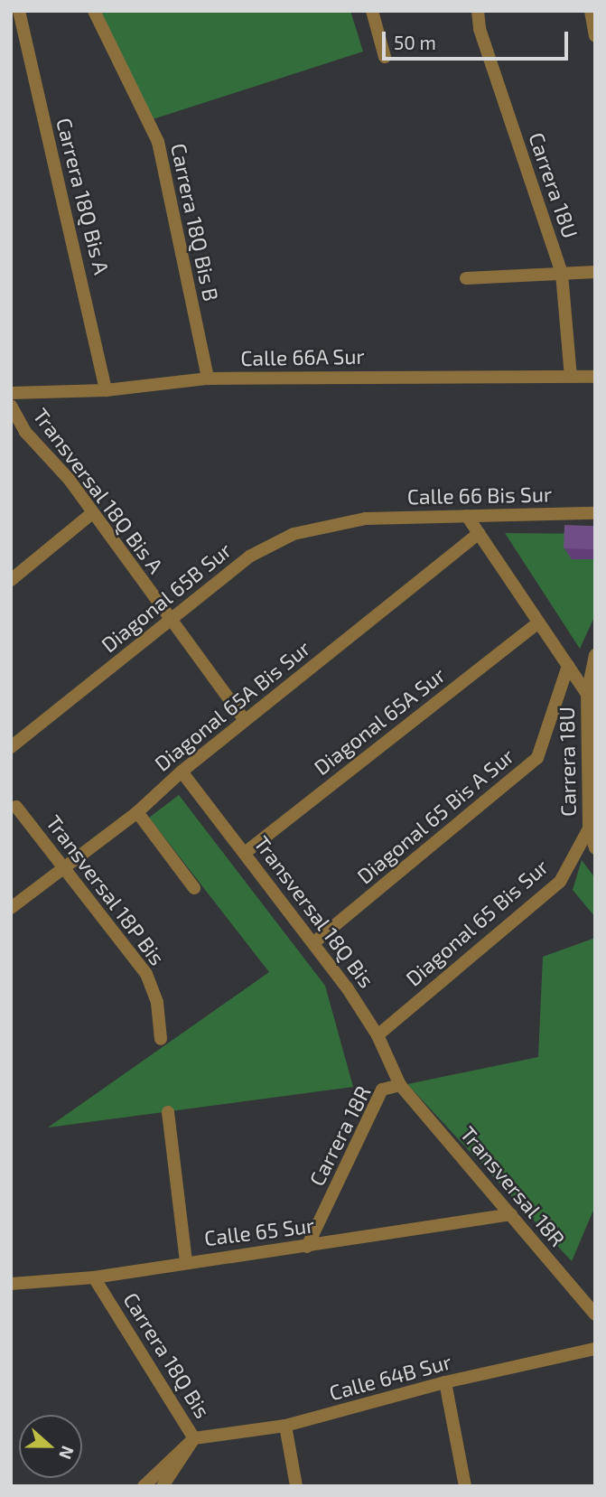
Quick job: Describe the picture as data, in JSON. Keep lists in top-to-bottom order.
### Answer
{
  "streets": {
    "street": [
      "Carrera 18U",
      "Carrera 18Q Bis A",
      "Carrera 18Q Bis B",
      "Calle 66A Sur",
      "Transversal 18Q Bis A",
      "Calle 66 Bis Sur",
      "Diagonal 65B Sur",
      "Diagonal 65A Bis Sur",
      "Diagonal 65A Sur",
      "Diagonal 65 Bis A Sur",
      "Transversal 18P Bis",
      "Transversal 18Q Bis",
      "Diagonal 65 Bis Sur",
      "Carrera 18R",
      "Transversal 18R",
      "Calle 65 Sur",
      "Carrera 18Q Bis",
      "Calle 64B Sur"
    ]
  },
  "crossings": [
    ["Carrera 18U", "Calle 66A Sur"],
    ["Carrera 18U", "Diagonal 65 Bis Sur"],
    ["Carrera 18Q Bis A", "Calle 66A Sur"],
    ["Carrera 18Q Bis B", "Calle 66A Sur"],
    ["Transversal 18Q Bis A", "Diagonal 65B Sur"],
    ["Transversal 18Q Bis A", "Diagonal 65A Bis Sur"],
    ["Calle 66 Bis Sur", "Diagonal 65B Sur"],
    ["Diagonal 65A Bis Sur", "Transversal 18P Bis"],
    ["Diagonal 65A Bis Sur", "Transversal 18Q Bis"],
    ["Diagonal 65A Sur", "Transversal 18Q Bis"],
    ["Diagonal 65 Bis A Sur", "Transversal 18Q Bis"],
    ["Transversal 18Q Bis", "Diagonal 65 Bis Sur"],
    ["Transversal 18Q Bis", "Carrera 18R"],
    ["Transversal 18Q Bis", "Transversal 18R"],
    ["Carrera 18R", "Transversal 18R"],
    ["Carrera 18R", "Calle 65 Sur"],
    ["Transversal 18R", "Calle 65 Sur"],
    ["Calle 65 Sur", "Carrera 18Q Bis"],
    ["Carrera 18Q Bis", "Calle 64B Sur"]
  ],
  "scale_bar": "50 m",
  "north": "right"
}
